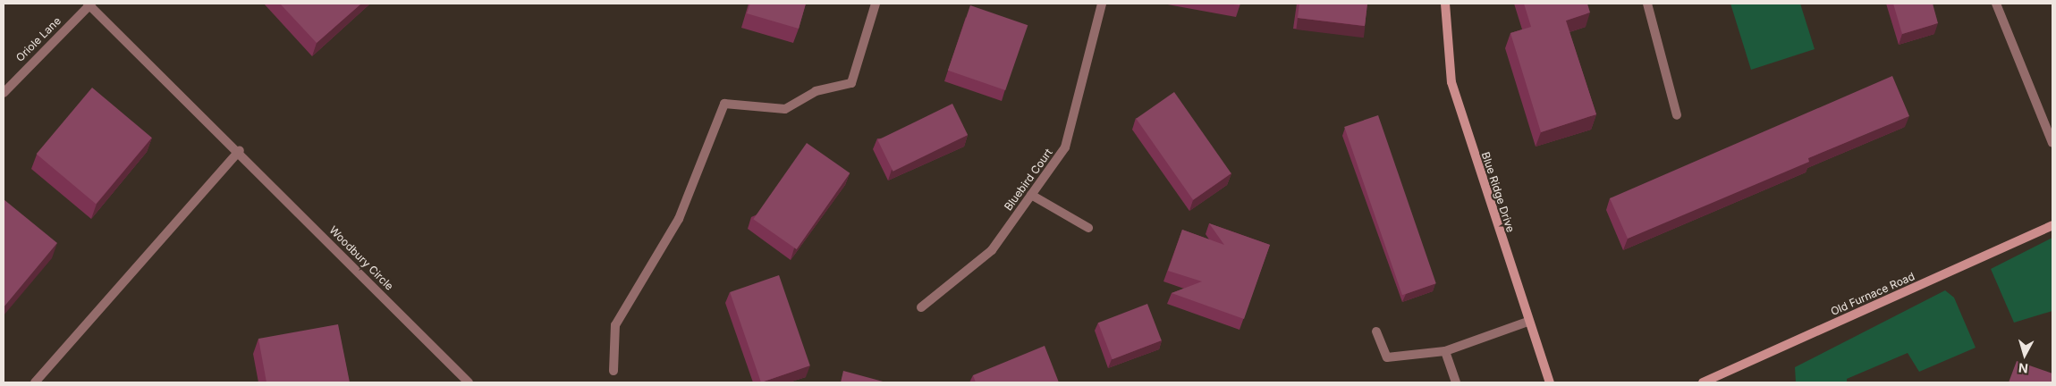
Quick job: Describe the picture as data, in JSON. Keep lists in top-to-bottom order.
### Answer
{
  "streets": {
    "street": [
      "Oriole Lane",
      "Bluebird Court",
      "Blue Ridge Drive",
      "Woodbury Circle",
      "Old Furnace Road"
    ]
  },
  "crossings": [
    ["Oriole Lane", "Woodbury Circle"]
  ],
  "north": "bottom"
}
